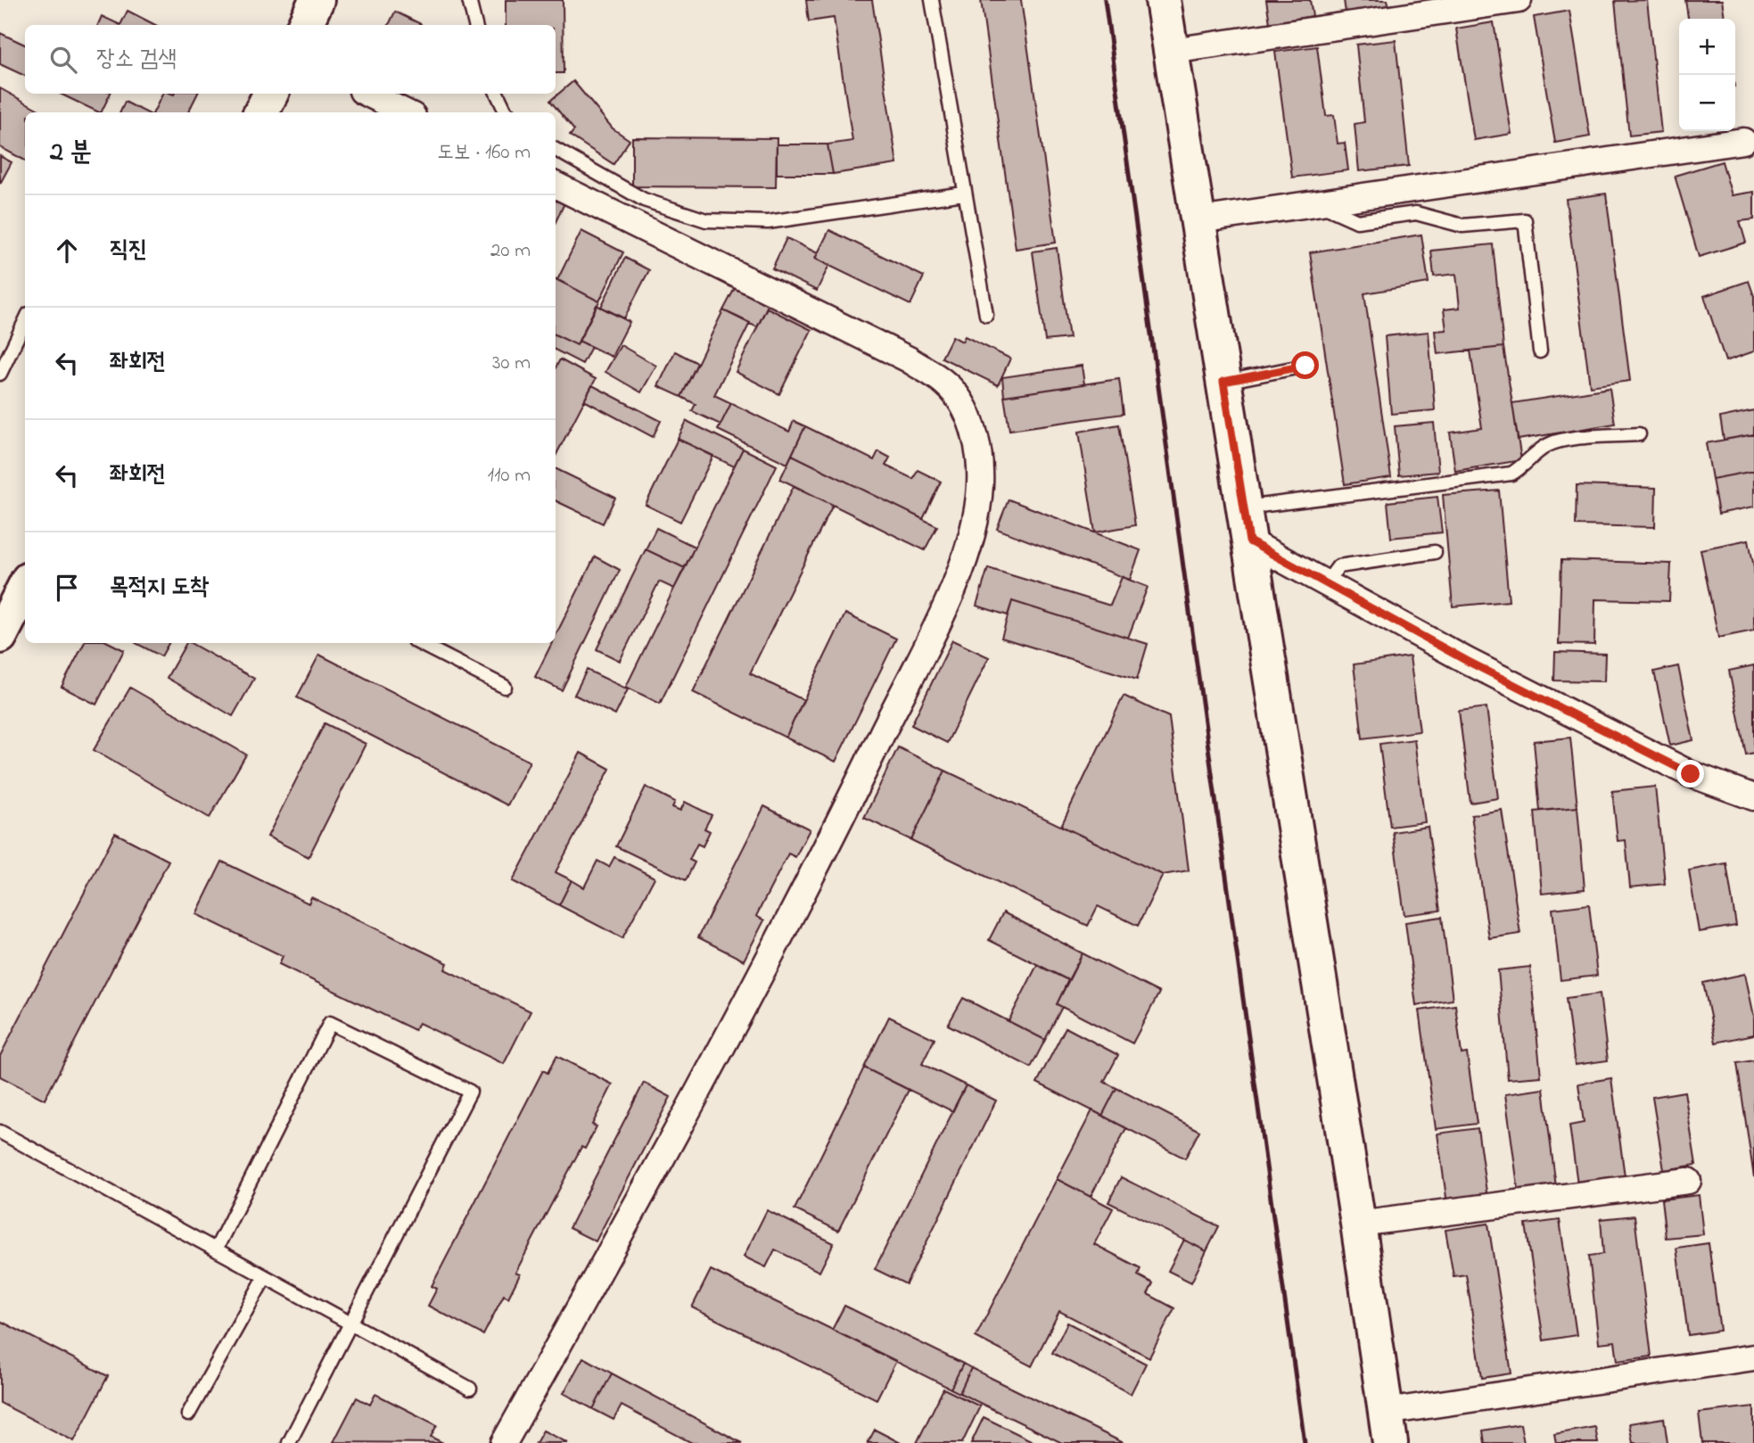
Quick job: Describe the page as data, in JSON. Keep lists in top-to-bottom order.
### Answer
{
  "page": {
    "map_buttons": ["+", "−"],
    "search": "장소 검색",
    "heading": ["2 분", "도보 · 160 m"],
    "list": [
      ["직진", "20 m"],
      ["좌회전", "30 m"],
      ["좌회전", "110 m"],
      "목적지 도착"
    ]
  }
}
